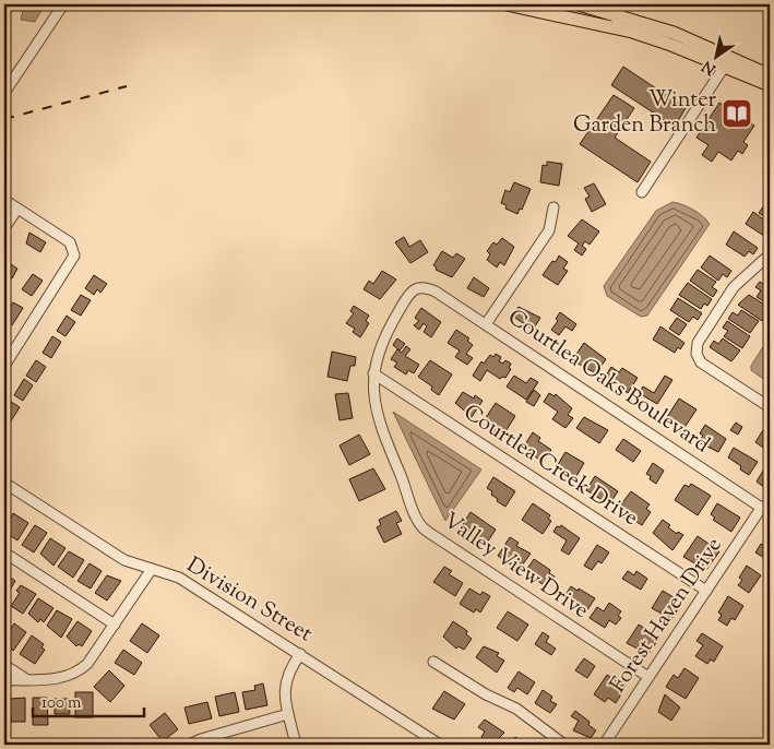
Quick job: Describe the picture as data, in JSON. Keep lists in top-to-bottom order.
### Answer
{
  "streets": {
    "street": [
      "Courtlea Oaks Boulevard",
      "Courtlea Creek Drive",
      "Valley View Drive",
      "Division Street",
      "Forest Haven Drive"
    ]
  },
  "crossings": [
    ["Courtlea Oaks Boulevard", "Valley View Drive"],
    ["Courtlea Oaks Boulevard", "Forest Haven Drive"],
    ["Courtlea Creek Drive", "Valley View Drive"],
    ["Courtlea Creek Drive", "Forest Haven Drive"],
    ["Valley View Drive", "Forest Haven Drive"]
  ],
  "places": {
    "library": ["Winter Garden Branch"]
  },
  "scale_bar": "100 m",
  "north": "bottom left"
}
